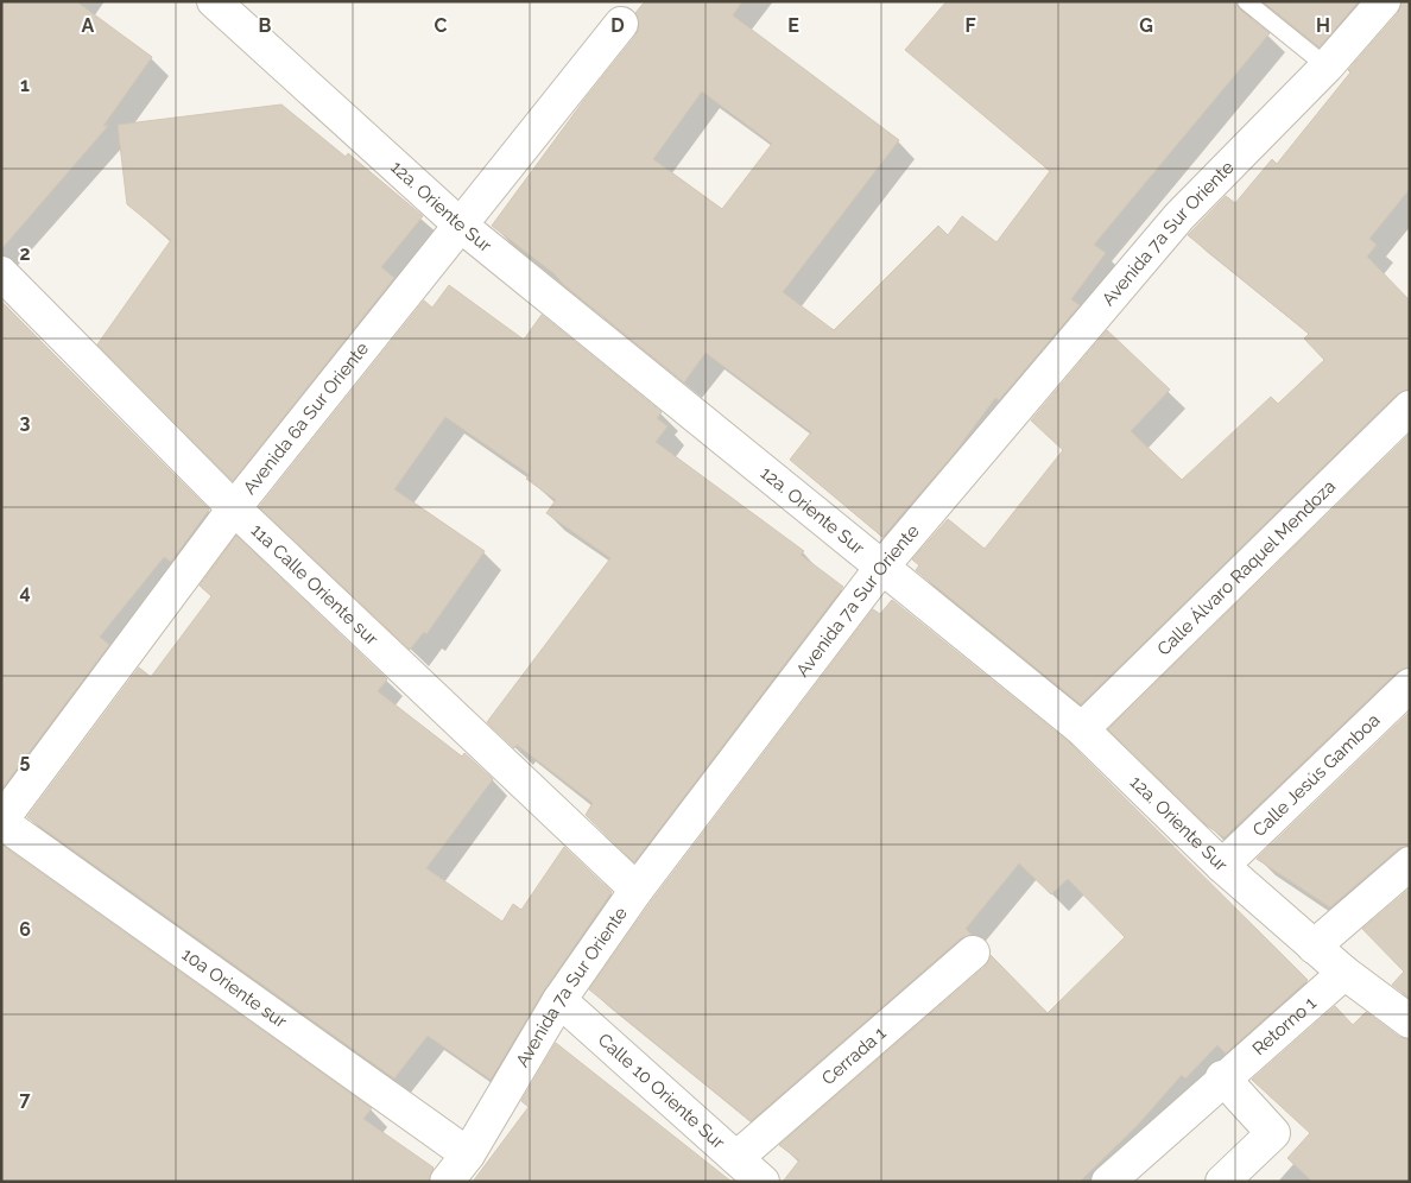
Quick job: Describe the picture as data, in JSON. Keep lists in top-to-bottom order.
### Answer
{
  "streets": {
    "street": [
      "12a. Oriente Sur",
      "Avenida 7a Sur Oriente",
      "Avenida 6a Sur Oriente",
      "Calle Álvaro Raquel Mendoza",
      "11a Calle Oriente sur",
      "Calle Jesús Gamboa",
      "10a Oriente sur",
      "Retorno 1",
      "Cerrada 1",
      "Calle 10 Oriente Sur"
    ]
  },
  "crossings": [
    ["12a. Oriente Sur", "Avenida 7a Sur Oriente"],
    ["12a. Oriente Sur", "Avenida 6a Sur Oriente"],
    ["12a. Oriente Sur", "Calle Álvaro Raquel Mendoza"],
    ["12a. Oriente Sur", "Calle Jesús Gamboa"],
    ["12a. Oriente Sur", "Retorno 1"],
    ["Avenida 7a Sur Oriente", "11a Calle Oriente sur"],
    ["Avenida 7a Sur Oriente", "10a Oriente sur"],
    ["Avenida 7a Sur Oriente", "Calle 10 Oriente Sur"],
    ["Avenida 6a Sur Oriente", "11a Calle Oriente sur"],
    ["Avenida 6a Sur Oriente", "10a Oriente sur"],
    ["Cerrada 1", "Calle 10 Oriente Sur"]
  ],
  "grid": {
    "columns": [
      "A",
      "B",
      "C",
      "D",
      "E",
      "F",
      "G",
      "H"
    ],
    "rows": [
      "1",
      "2",
      "3",
      "4",
      "5",
      "6",
      "7"
    ]
  }
}
